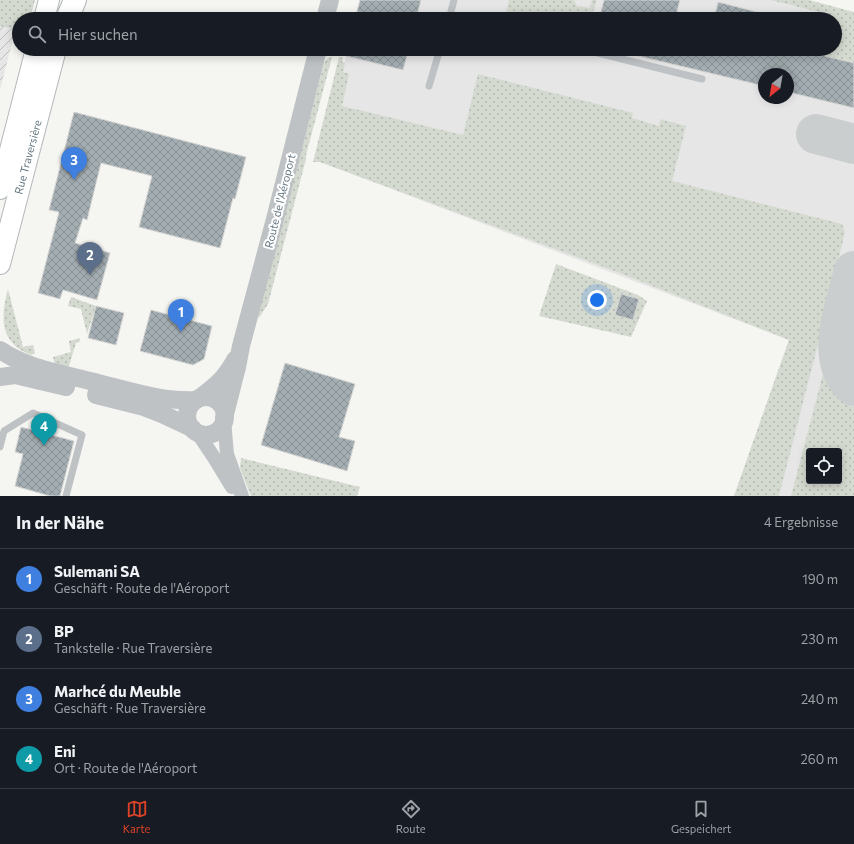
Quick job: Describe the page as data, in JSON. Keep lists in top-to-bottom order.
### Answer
{
  "streets": {
    "main road": ["Rue Traversière"],
    "street": ["Route de l'Aéroport"]
  },
  "north": "bottom left",
  "page": {
    "search": "Hier suchen",
    "pins": [
      "3",
      "2",
      "1",
      "4"
    ],
    "heading": ["In der Nähe", "4 Ergebnisse"],
    "list": [
      {
        "mark": "1",
        "name": "Sulemani SA",
        "note": "Geschäft · Route de l'Aéroport",
        "value": "190 m"
      },
      {
        "mark": "2",
        "name": "BP",
        "note": "Tankstelle · Rue Traversière",
        "value": "230 m"
      },
      {
        "mark": "3",
        "name": "Marhcé du Meuble",
        "note": "Geschäft · Rue Traversière",
        "value": "240 m"
      },
      {
        "mark": "4",
        "name": "Eni",
        "note": "Ort · Route de l'Aéroport",
        "value": "260 m"
      }
    ],
    "nav": ["Karte", "Route", "Gespeichert"]
  }
}
